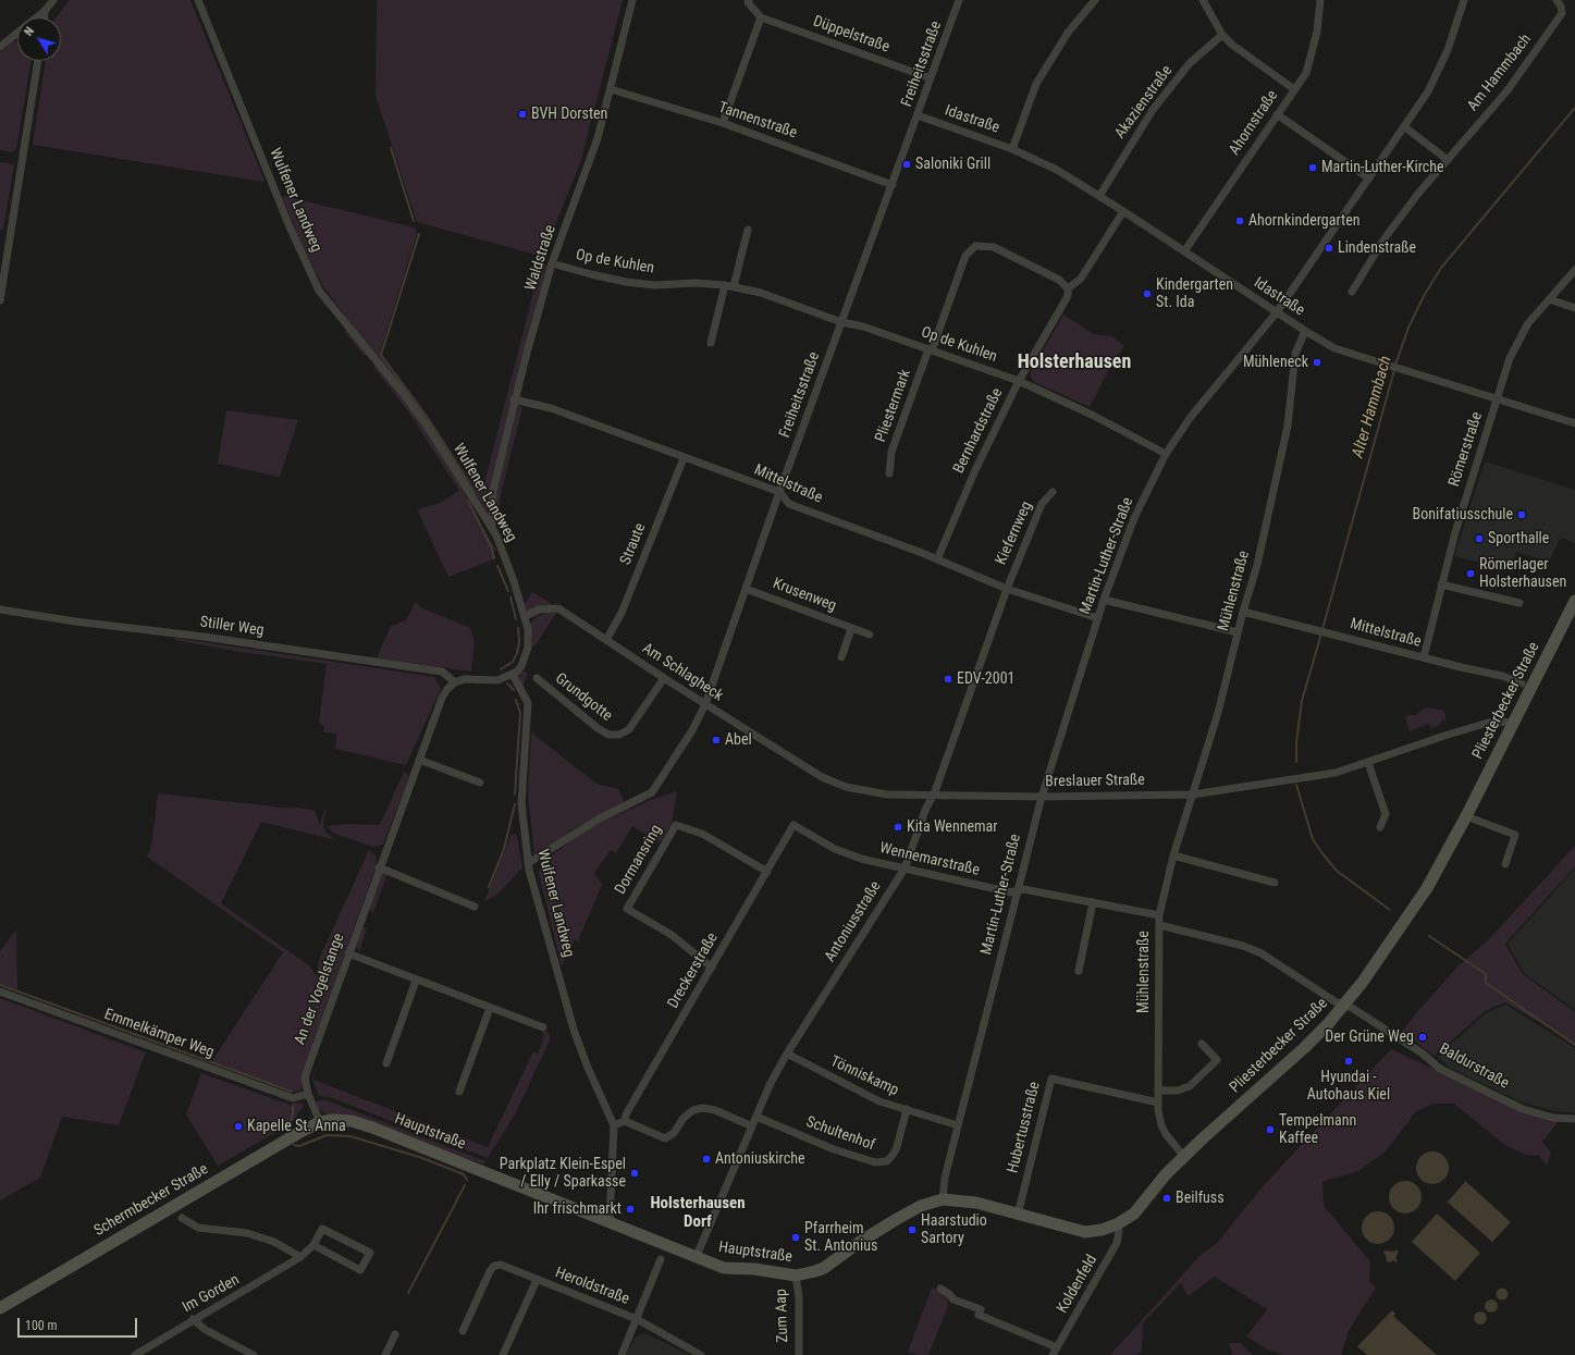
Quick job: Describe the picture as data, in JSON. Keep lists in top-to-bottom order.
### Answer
{
  "streets": {
    "main road": ["Pliesterbecker Straße", "Hauptstraße", "Schermbecker Straße"],
    "street": [
      "Düppelstraße",
      "Freiheitsstraße",
      "Am Hammbach",
      "Akazienstraße",
      "Idastraße",
      "Tannenstraße",
      "Ahornstraße",
      "Wulfener Landweg",
      "Waldstraße",
      "Op de Kuhlen",
      "Pliestermark",
      "Bernhardstraße",
      "Römerstraße",
      "Mittelstraße",
      "Kiefernweg",
      "Straute",
      "Martin-Luther-Straße",
      "Mühlenstraße",
      "Krusenweg",
      "Stiller Weg",
      "Am Schlagheck",
      "Grundgotte",
      "Breslauer Straße",
      "Dormansring",
      "Wennemarstraße",
      "Antoniusstraße",
      "Dreckerstraße",
      "An der Vogelstange",
      "Emmelkämper Weg",
      "Baldurstraße",
      "Tönniskamp",
      "Hubertusstraße",
      "Schultenhof",
      "Koldenfeld",
      "Heroldstraße",
      "Im Gorden",
      "Zum Aap"
    ]
  },
  "crossings": [
    ["Düppelstraße", "Freiheitsstraße"],
    ["Freiheitsstraße", "Idastraße"],
    ["Freiheitsstraße", "Tannenstraße"],
    ["Freiheitsstraße", "Wulfener Landweg"],
    ["Freiheitsstraße", "Op de Kuhlen"],
    ["Freiheitsstraße", "Mittelstraße"],
    ["Freiheitsstraße", "Krusenweg"],
    ["Freiheitsstraße", "Am Schlagheck"],
    ["Akazienstraße", "Idastraße"],
    ["Idastraße", "Ahornstraße"],
    ["Idastraße", "Bernhardstraße"],
    ["Idastraße", "Römerstraße"],
    ["Idastraße", "Martin-Luther-Straße"],
    ["Idastraße", "Mühlenstraße"],
    ["Tannenstraße", "Waldstraße"],
    ["Wulfener Landweg", "Waldstraße"],
    ["Wulfener Landweg", "Am Schlagheck"],
    ["Wulfener Landweg", "Hauptstraße"],
    ["Waldstraße", "Op de Kuhlen"],
    ["Waldstraße", "Mittelstraße"],
    ["Op de Kuhlen", "Pliestermark"],
    ["Op de Kuhlen", "Bernhardstraße"],
    ["Op de Kuhlen", "Martin-Luther-Straße"],
    ["Pliestermark", "Bernhardstraße"],
    ["Bernhardstraße", "Mittelstraße"],
    ["Römerstraße", "Mittelstraße"],
    ["Mittelstraße", "Kiefernweg"],
    ["Mittelstraße", "Straute"],
    ["Mittelstraße", "Martin-Luther-Straße"],
    ["Mittelstraße", "Mühlenstraße"],
    ["Mittelstraße", "Antoniusstraße"],
    ["Kiefernweg", "Antoniusstraße"],
    ["Straute", "Am Schlagheck"],
    ["Martin-Luther-Straße", "Breslauer Straße"],
    ["Martin-Luther-Straße", "Wennemarstraße"],
    ["Martin-Luther-Straße", "Tönniskamp"],
    ["Martin-Luther-Straße", "Hauptstraße"],
    ["Mühlenstraße", "Pliesterbecker Straße"],
    ["Mühlenstraße", "Breslauer Straße"],
    ["Mühlenstraße", "Wennemarstraße"],
    ["Mühlenstraße", "Hubertusstraße"],
    ["Stiller Weg", "An der Vogelstange"],
    ["Am Schlagheck", "Grundgotte"],
    ["Am Schlagheck", "Breslauer Straße"],
    ["Pliesterbecker Straße", "Breslauer Straße"],
    ["Pliesterbecker Straße", "Baldurstraße"],
    ["Pliesterbecker Straße", "Hauptstraße"],
    ["Breslauer Straße", "Antoniusstraße"],
    ["Dormansring", "Dreckerstraße"],
    ["Wennemarstraße", "Antoniusstraße"],
    ["Wennemarstraße", "Dreckerstraße"],
    ["Antoniusstraße", "Tönniskamp"],
    ["Antoniusstraße", "Hauptstraße"],
    ["Antoniusstraße", "Schultenhof"],
    ["An der Vogelstange", "Emmelkämper Weg"],
    ["An der Vogelstange", "Hauptstraße"],
    ["An der Vogelstange", "Schermbecker Straße"],
    ["Tönniskamp", "Schultenhof"],
    ["Hubertusstraße", "Hauptstraße"],
    ["Hauptstraße", "Schermbecker Straße"],
    ["Hauptstraße", "Koldenfeld"],
    ["Hauptstraße", "Zum Aap"]
  ],
  "districts": ["Holsterhausen", "Holsterhausen Dorf"],
  "water": ["Alter Hammbach"],
  "places": [
    "BVH Dorsten",
    "Saloniki Grill",
    "Martin-Luther-Kirche",
    "Ahornkindergarten",
    "Lindenstraße",
    "Kindergarten St. Ida",
    "Mühleneck",
    "Bonifatiusschule",
    "Sporthalle",
    "Römerlager Holsterhausen",
    "EDV-2001",
    "Abel",
    "Kita Wennemar",
    "Der Grüne Weg",
    "Hyundai - Autohaus Kiel",
    "Kapelle St. Anna",
    "Tempelmann Kaffee",
    "Antoniuskirche",
    "Parkplatz Klein-Espel / Elly / Sparkasse",
    "Beilfuss",
    "Ihr frischmarkt",
    "Haarstudio Sartory",
    "Pfarrheim St. Antonius"
  ],
  "scale_bar": "100 m",
  "north": "top left"
}
